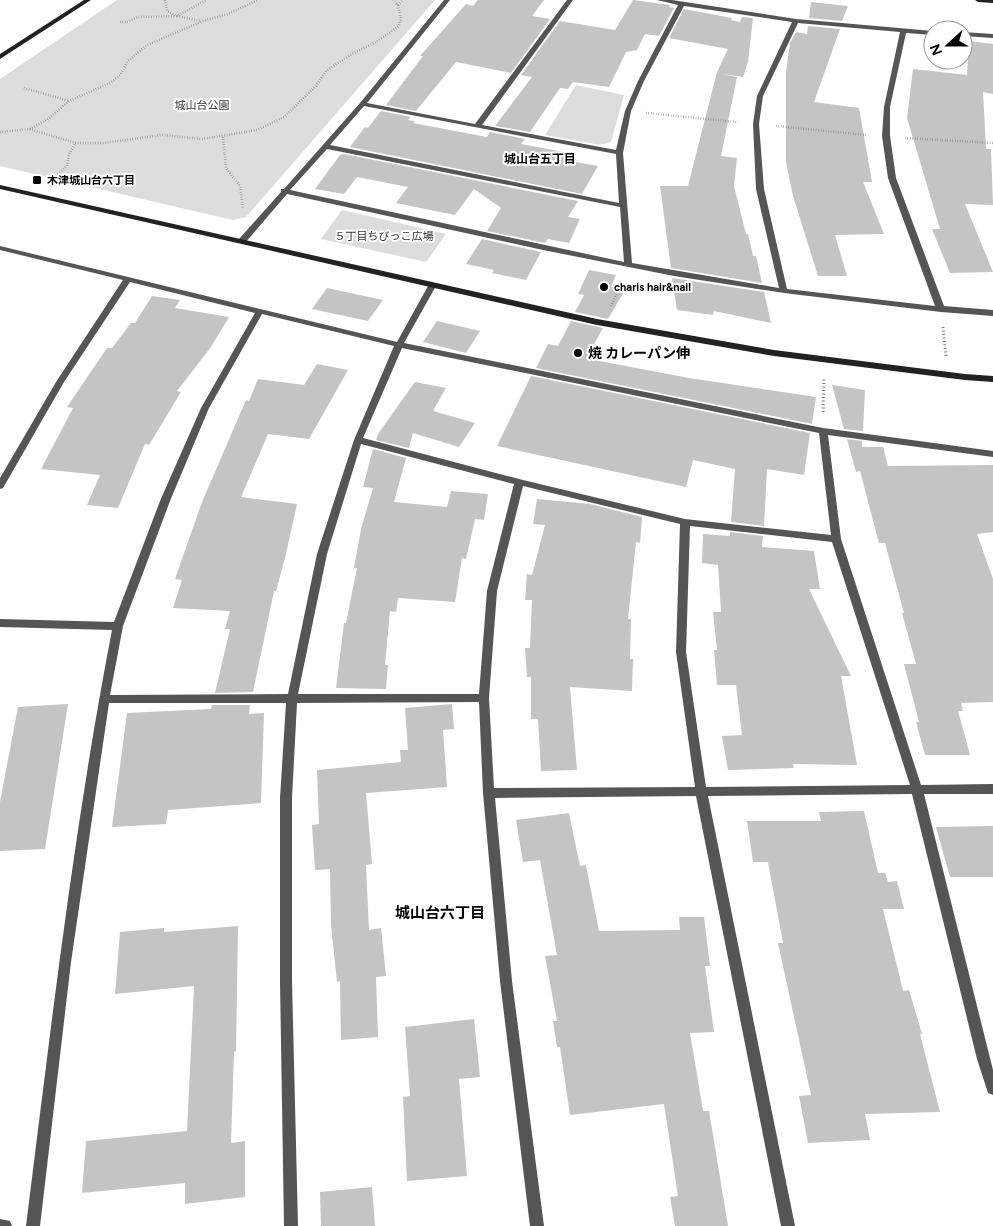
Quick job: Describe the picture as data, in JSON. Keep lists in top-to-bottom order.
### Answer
{
  "districts": ["城山台五丁目", "城山台六丁目"],
  "parks": ["城山台公園", "５丁目ちびっこ広場"],
  "places": {
    "transit": ["木津城山台六丁目"],
    "other": ["charis hair&nail", "焼 カレーパン伸"]
  },
  "north": "left"
}
